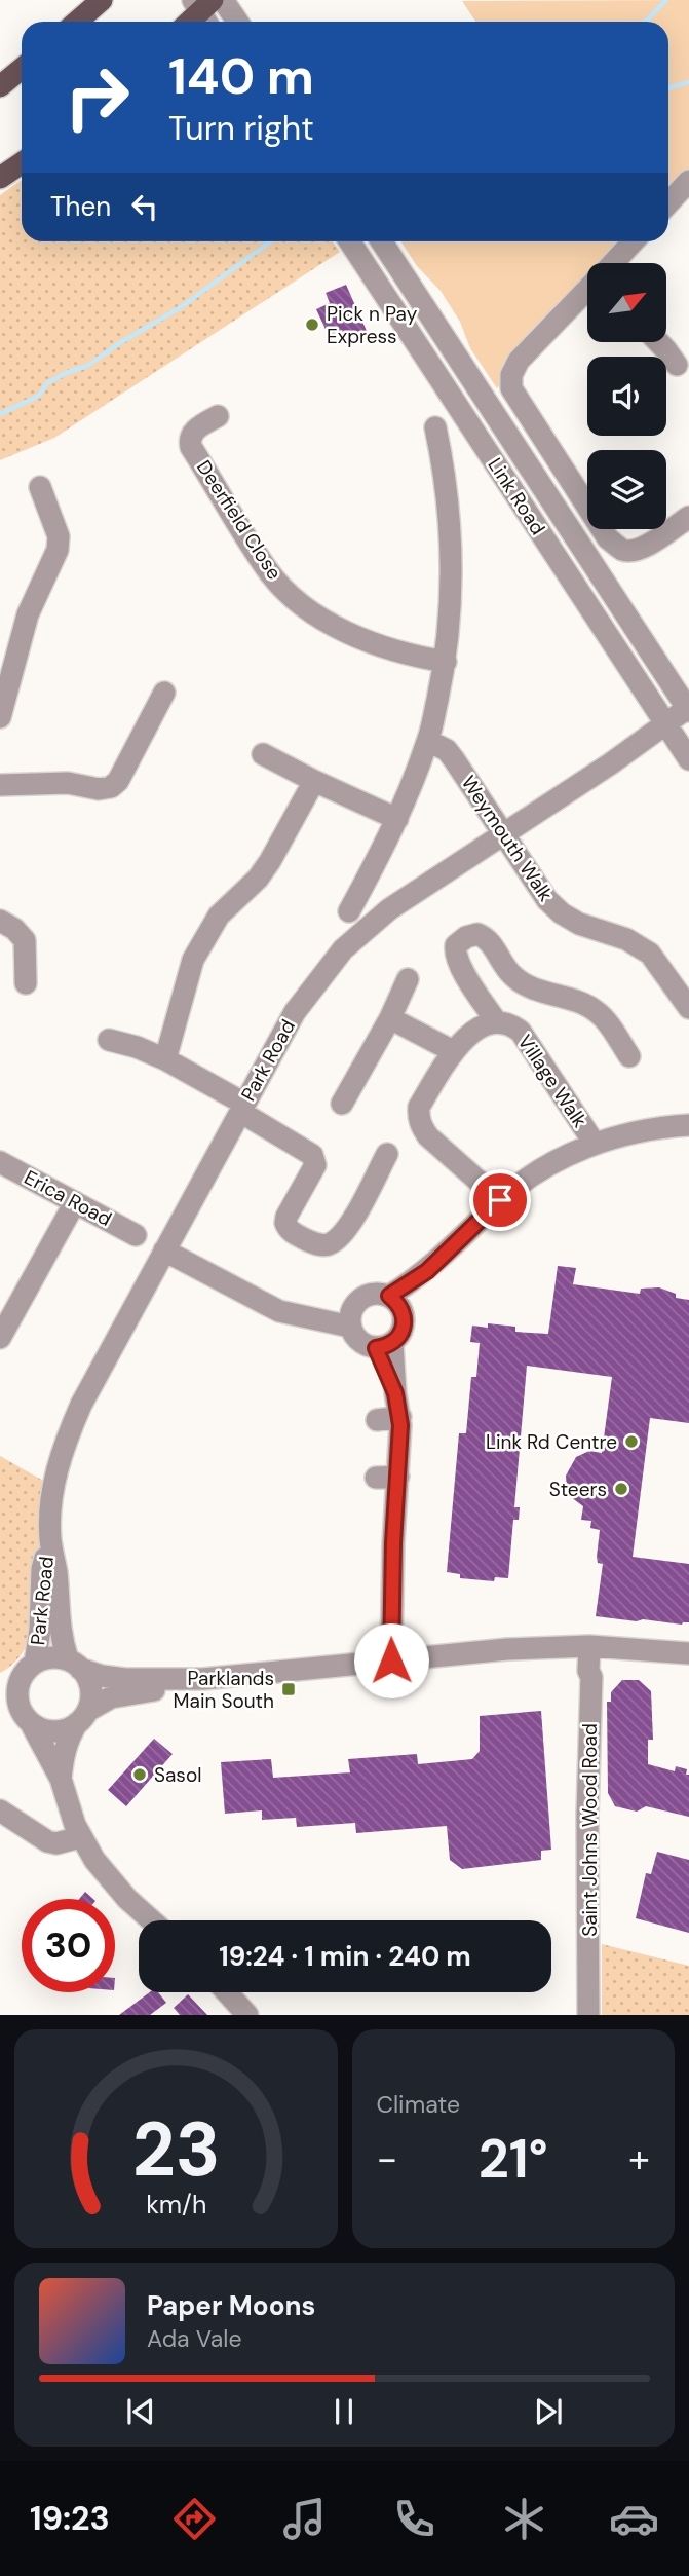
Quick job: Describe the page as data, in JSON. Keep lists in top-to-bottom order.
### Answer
{
  "streets": {
    "street": [
      "Link Road",
      "Deerfield Close",
      "Weymouth Walk",
      "Park Road",
      "Village Walk",
      "Erica Road",
      "Saint Johns Wood Road"
    ]
  },
  "crossings": [
    ["Link Road", "Park Road"],
    ["Weymouth Walk", "Park Road"]
  ],
  "places": {
    "other": [
      "Pick n Pay Express",
      "Link Rd Centre",
      "Steers",
      "Sasol"
    ],
    "transit": ["Parklands Main South"]
  },
  "north": "top right",
  "page": {
    "turn": ["140 m", "Turn right"],
    "then": "Then",
    "limit": "30",
    "trip": "19:24 · 1 min · 240 m",
    "tile": "Climate",
    "heat": ["−", "21°", "+"],
    "song": ["Paper Moons", "Ada Vale"],
    "tabs": "19:23",
    "gauge": ["23", "km/h"]
  }
}
